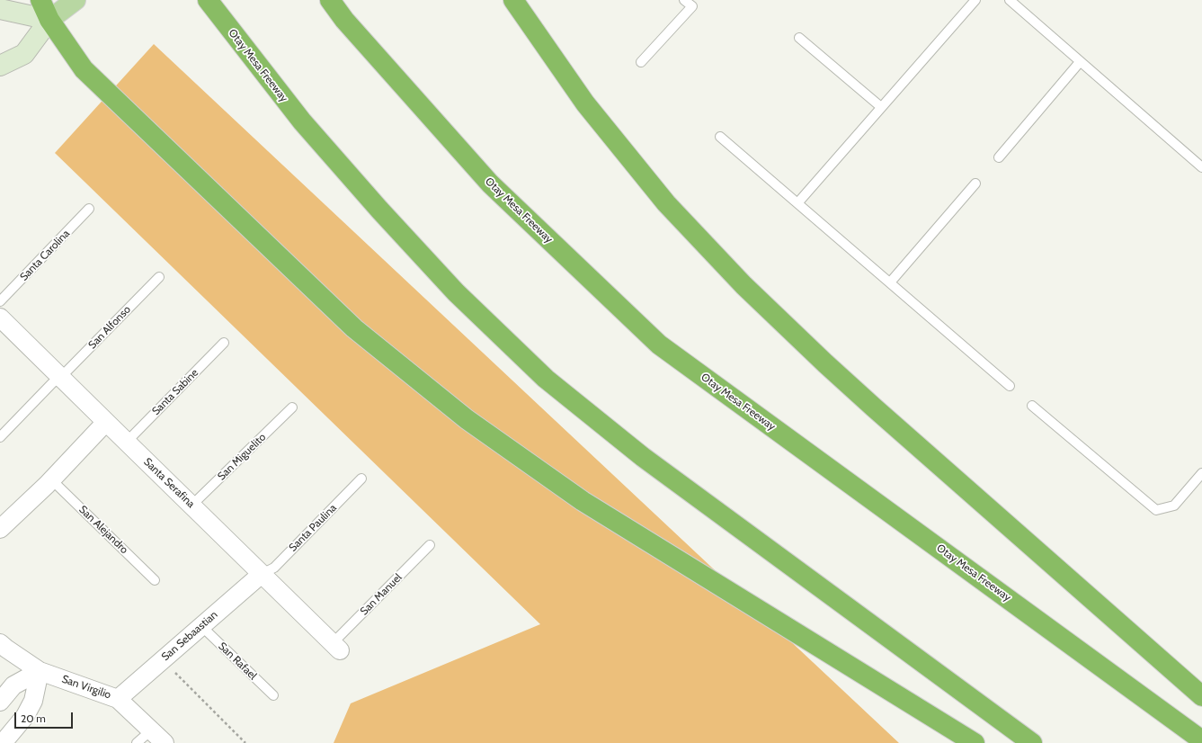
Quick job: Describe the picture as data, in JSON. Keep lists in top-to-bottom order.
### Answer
{
  "streets": {
    "highway": ["Otay Mesa Freeway"],
    "street": ["Santa Serafina", "San Sebaastian", "San Virgilio"],
    "lane": [
      "Santa Carolina",
      "San Alfonso",
      "Santa Sabine",
      "San Miguelito",
      "Santa Paulina",
      "San Alejandro",
      "San Manuel",
      "San Rafael"
    ]
  },
  "crossings": [
    ["San Alfonso", "Santa Serafina"],
    ["Santa Sabine", "Santa Serafina"],
    ["San Miguelito", "Santa Serafina"],
    ["Santa Serafina", "Santa Paulina"],
    ["Santa Serafina", "San Manuel"],
    ["Santa Serafina", "San Sebaastian"],
    ["Santa Paulina", "San Sebaastian"],
    ["San Sebaastian", "San Rafael"],
    ["San Sebaastian", "San Virgilio"]
  ],
  "scale_bar": "20 m"
}
